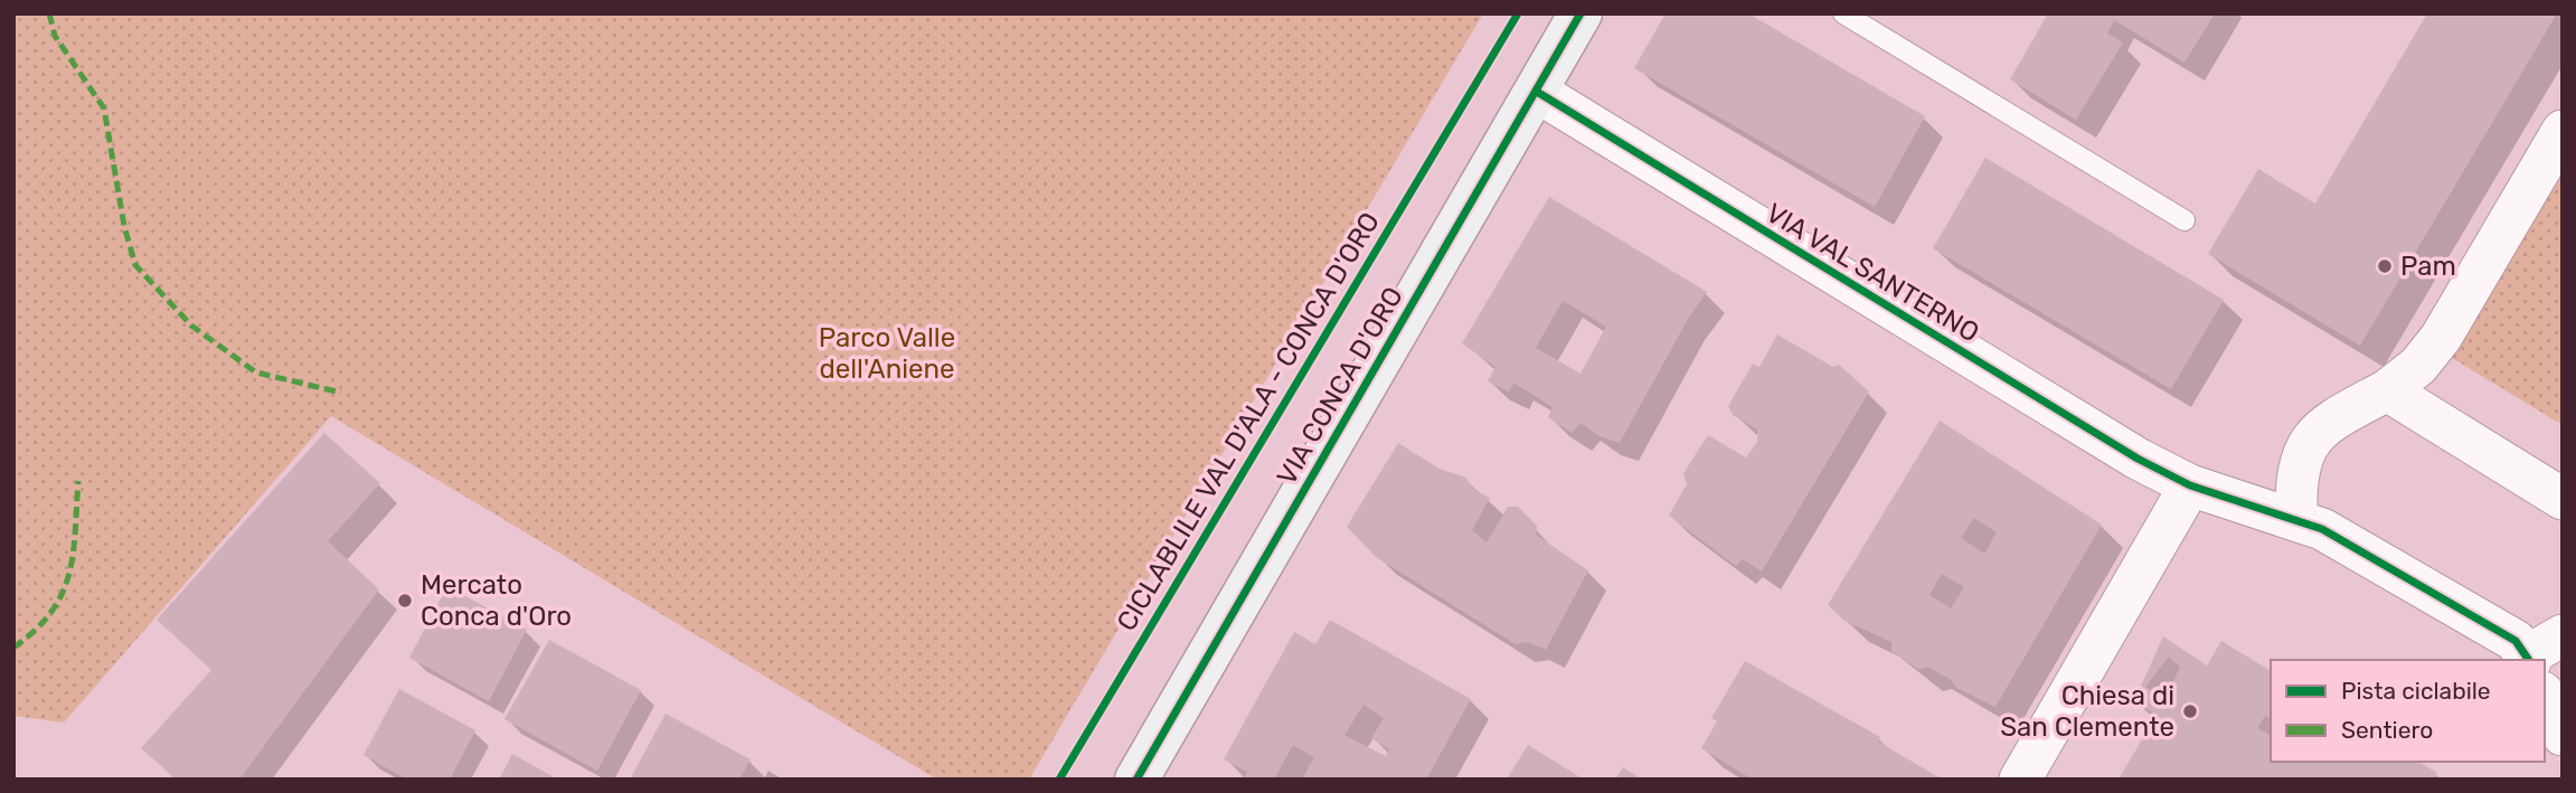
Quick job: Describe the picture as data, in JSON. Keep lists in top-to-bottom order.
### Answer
{
  "streets": {
    "street": ["VIA VAL SANTERNO", "VIA CONCA D'ORO"],
    "cycle path": ["CICLABLILE VAL D'ALA - CONCA D'ORO"]
  },
  "crossings": [
    ["VIA VAL SANTERNO", "VIA CONCA D'ORO"]
  ],
  "parks": ["Parco Valle dell'Aniene"],
  "places": ["Pam", "Mercato Conca d'Oro", "Chiesa di San Clemente"],
  "legend": ["Pista ciclabile", "Sentiero"]
}
